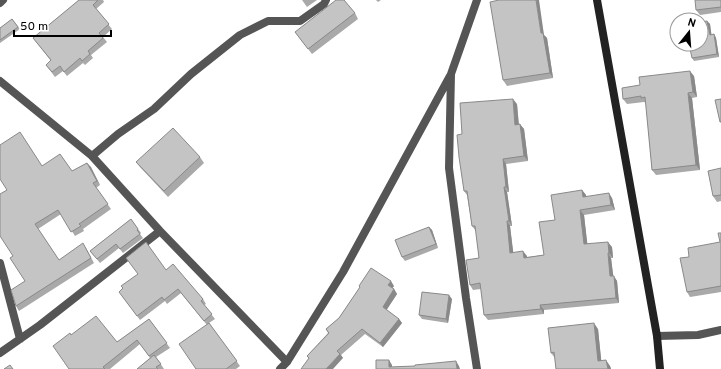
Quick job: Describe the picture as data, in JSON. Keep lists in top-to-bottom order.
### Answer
{
  "scale_bar": "50 m",
  "north": "top"
}
